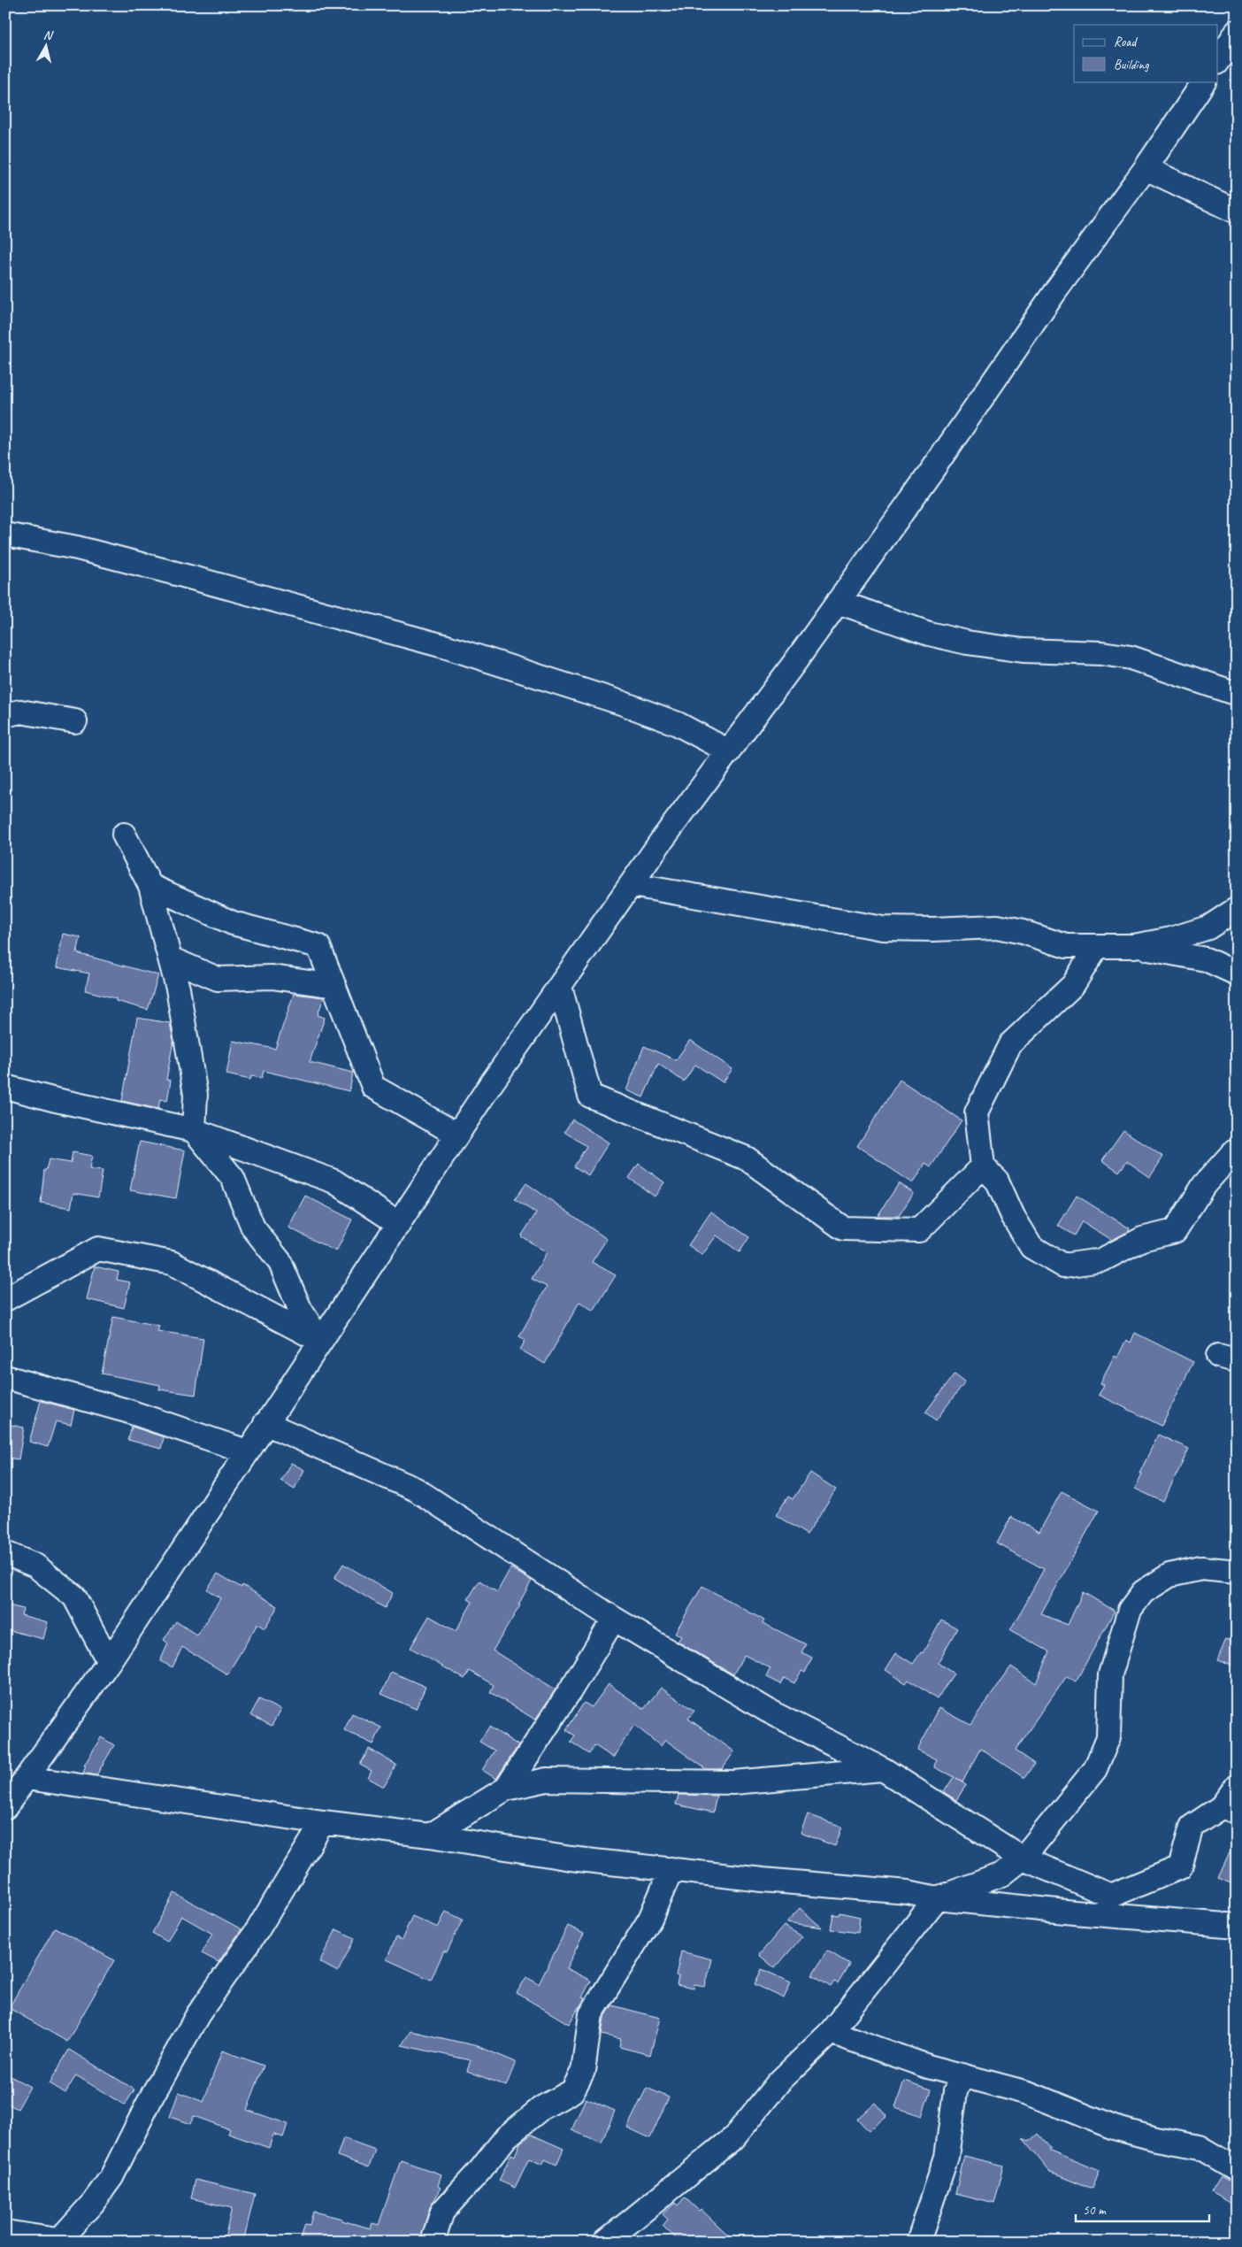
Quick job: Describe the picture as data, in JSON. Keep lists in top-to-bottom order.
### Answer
{
  "legend": ["Road", "Building"],
  "scale_bar": "50 m",
  "north": "top"
}
